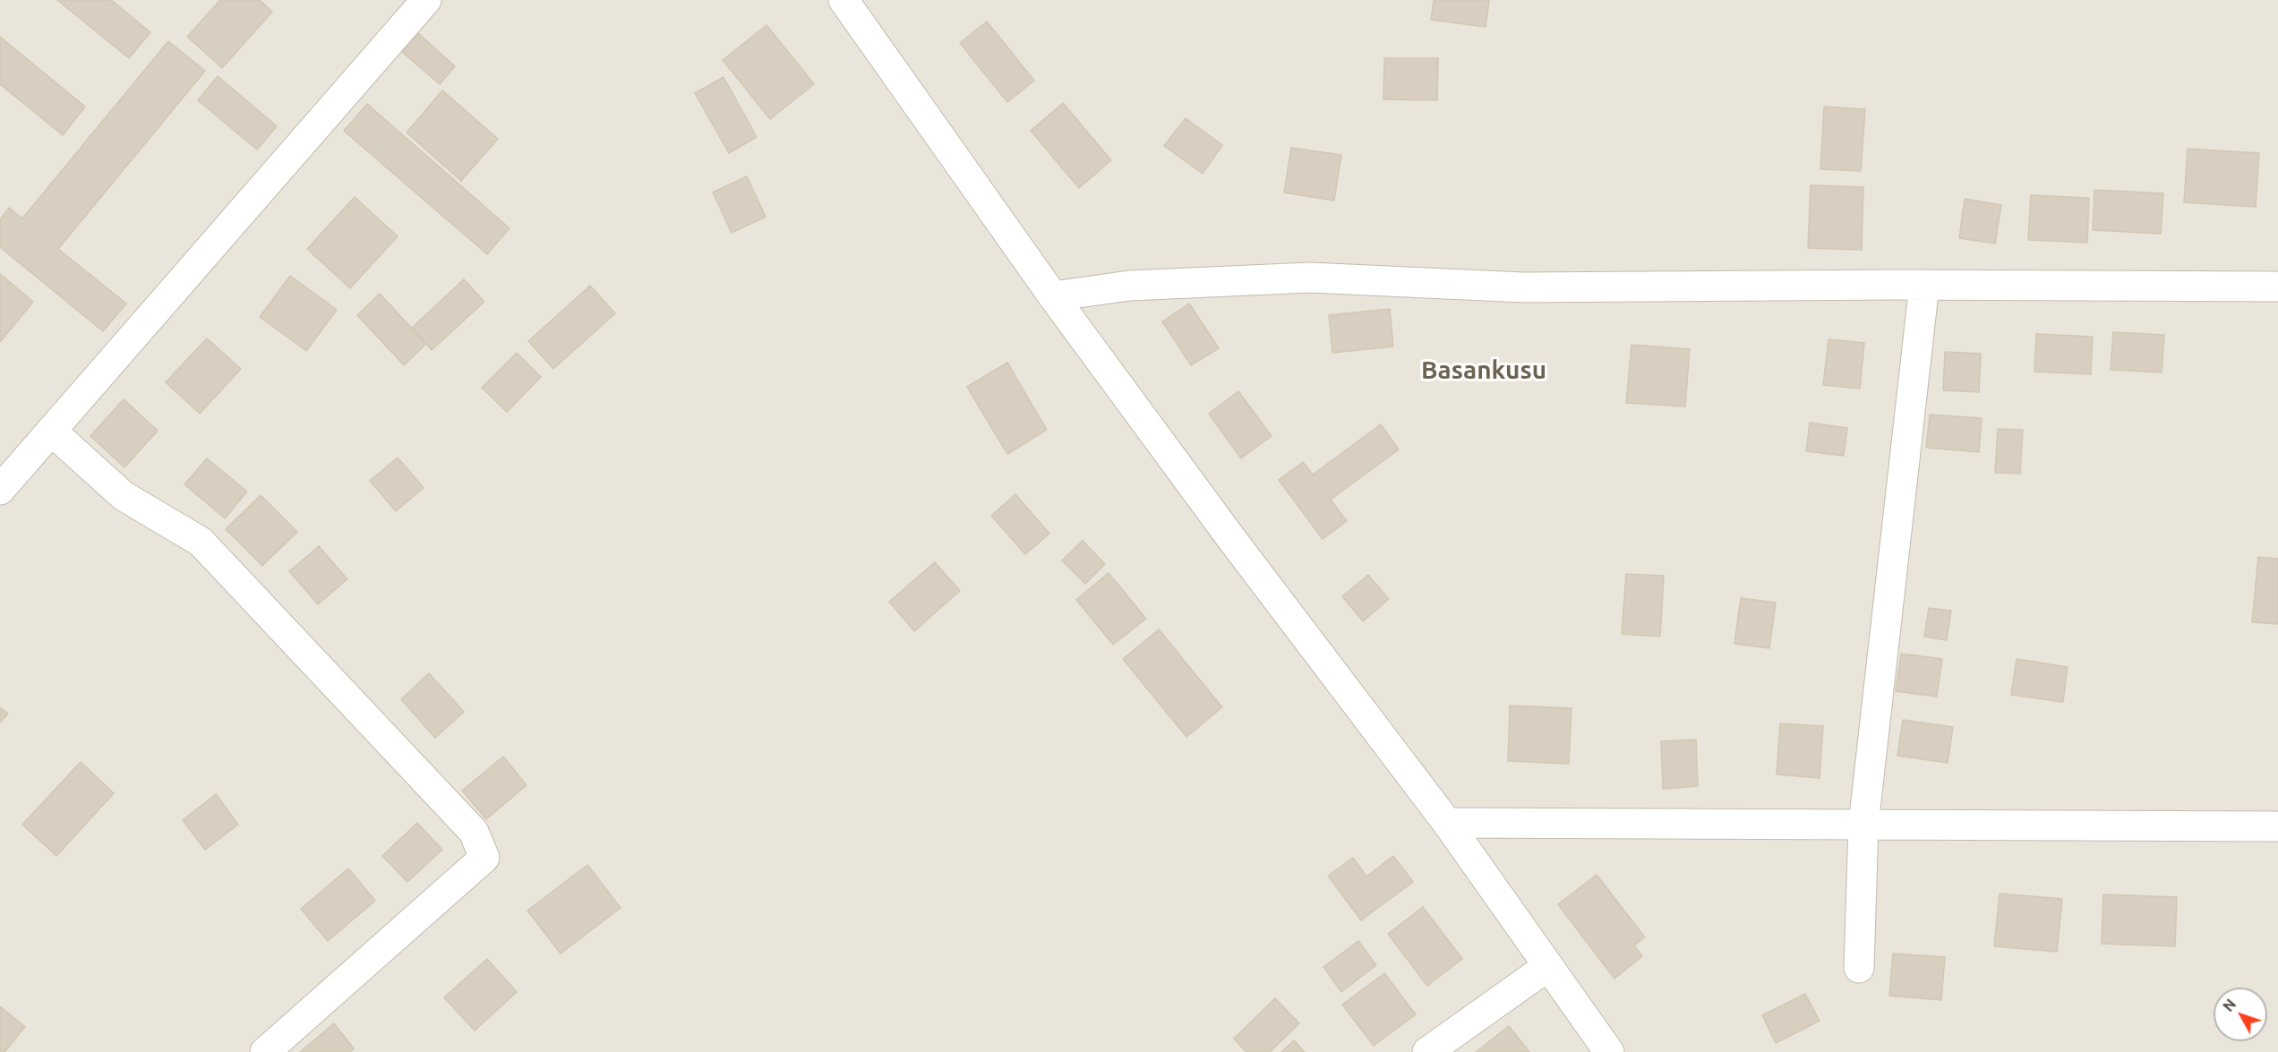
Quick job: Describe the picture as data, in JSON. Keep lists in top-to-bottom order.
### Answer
{
  "districts": ["Basankusu"],
  "north": "top left"
}
